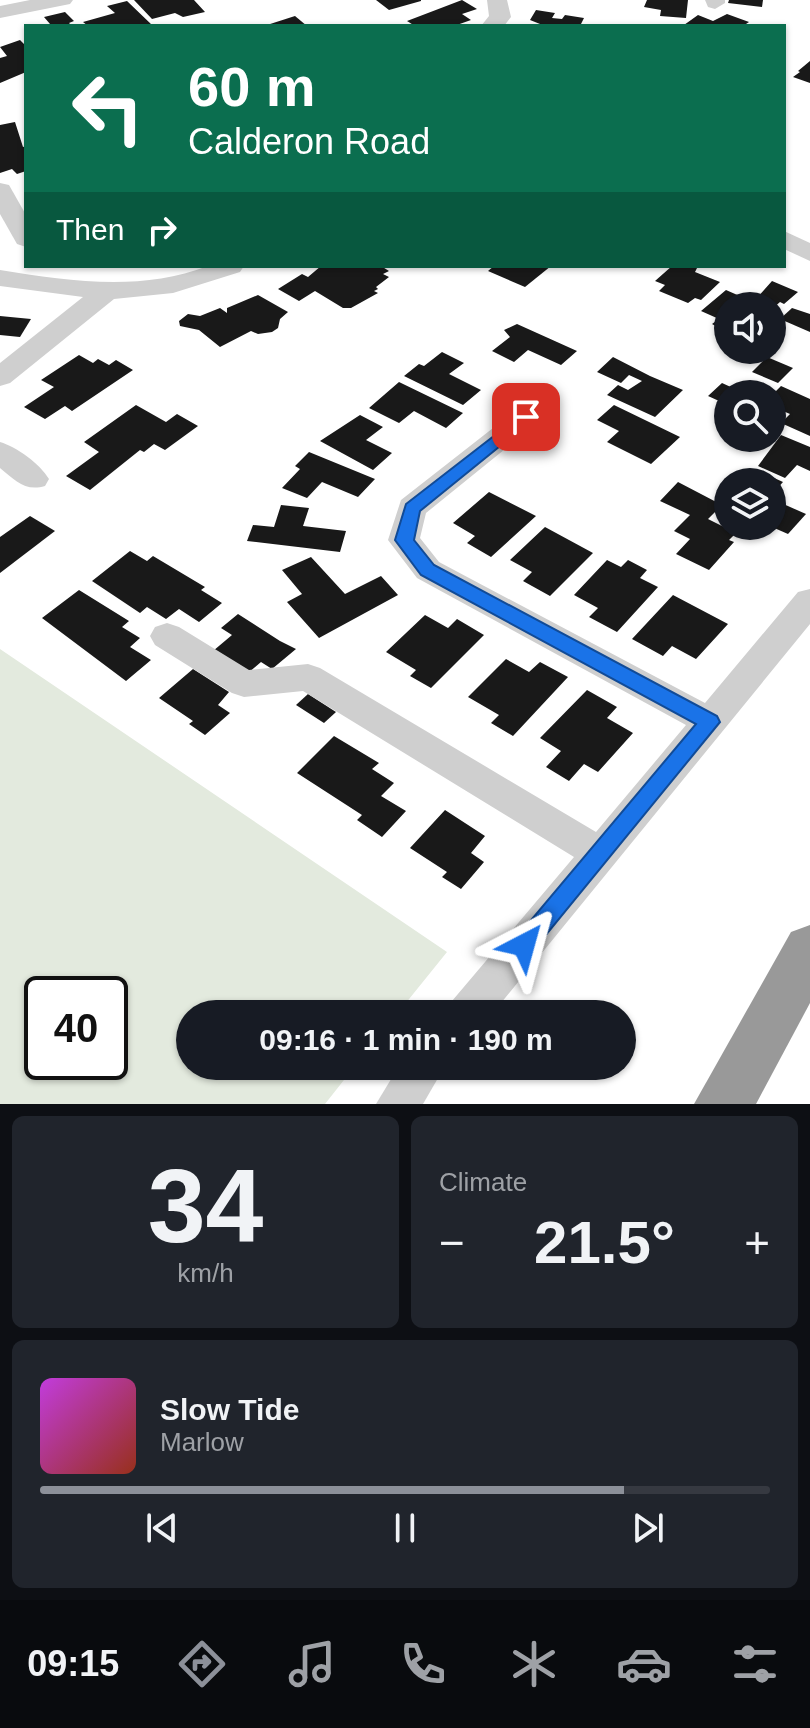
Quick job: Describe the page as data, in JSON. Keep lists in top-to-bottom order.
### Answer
{
  "page": {
    "turn": ["60 m", "Calderon Road"],
    "then": "Then",
    "limit": "40",
    "trip": "09:16 · 1 min · 190 m",
    "tile": [
      ["34", "km/h"],
      "Climate"
    ],
    "heat": ["−", "21.5°", "+"],
    "song": ["Slow Tide", "Marlow"],
    "tabs": "09:15"
  }
}
